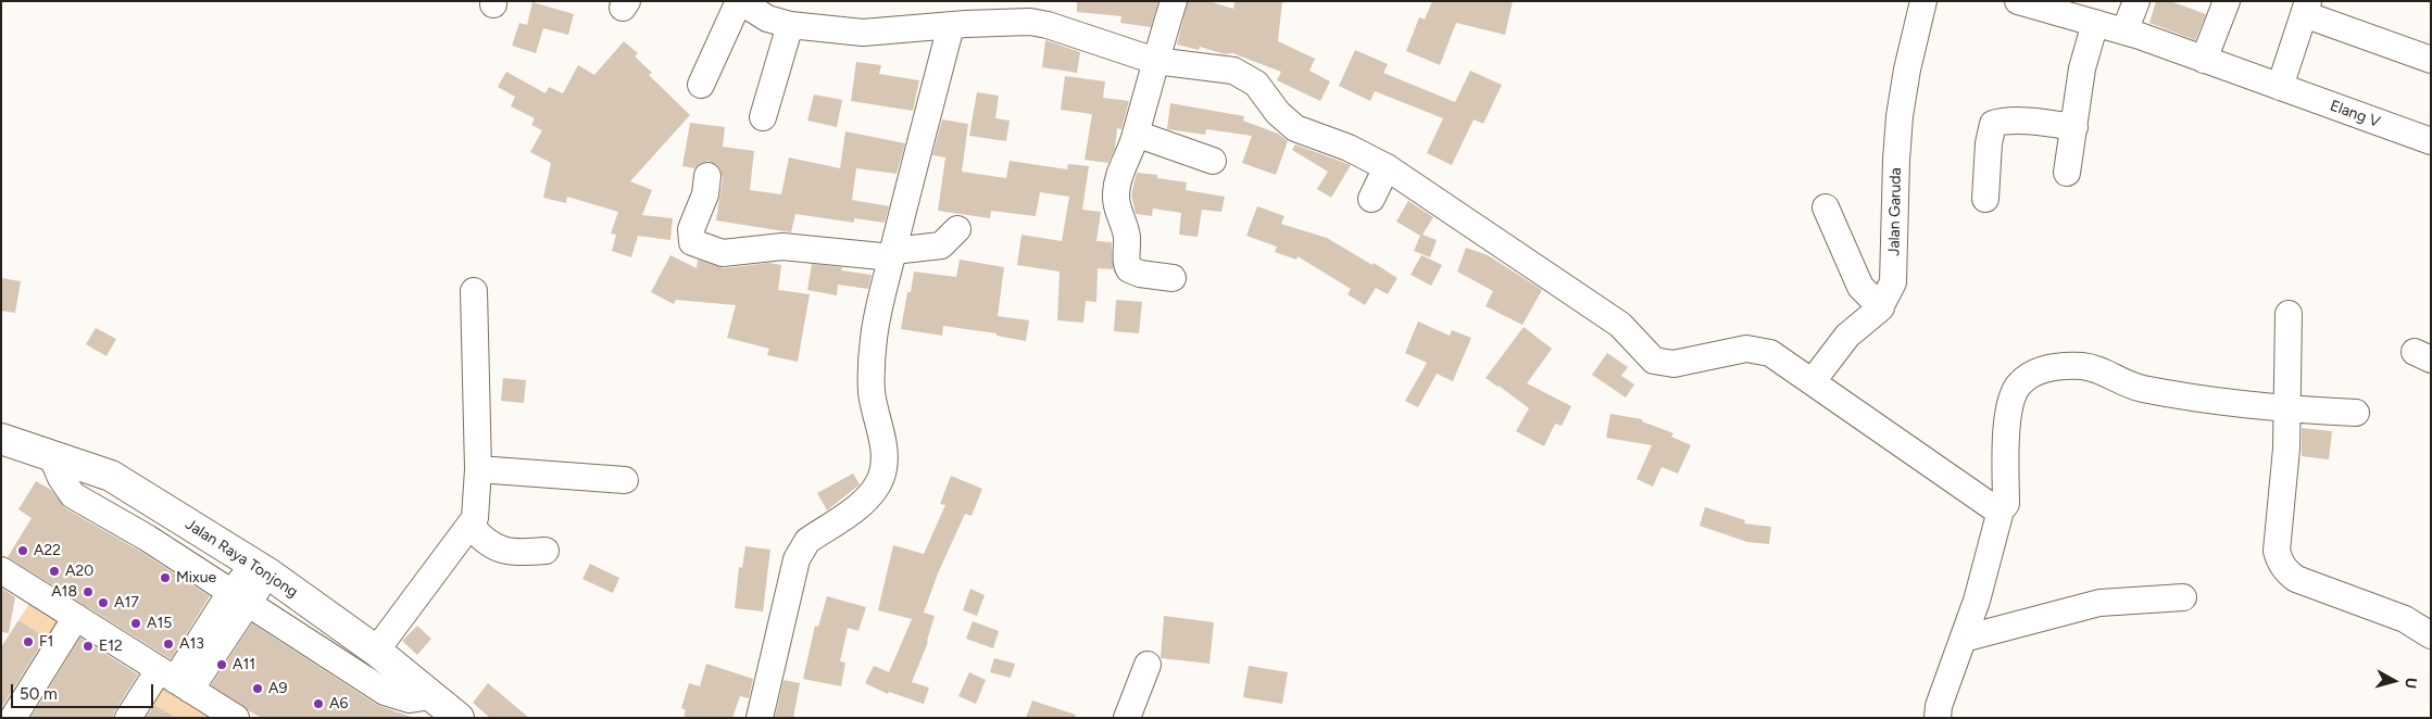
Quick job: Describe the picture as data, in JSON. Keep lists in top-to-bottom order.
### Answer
{
  "streets": {
    "main road": ["Jalan Raya Tonjong"],
    "street": ["Elang V", "Jalan Garuda"]
  },
  "places": [
    "A22",
    "A20",
    "Mixue",
    "A18",
    "A17",
    "A15",
    "F1",
    "A13",
    "E12",
    "A11",
    "A9",
    "A6"
  ],
  "scale_bar": "50 m",
  "north": "right"
}
